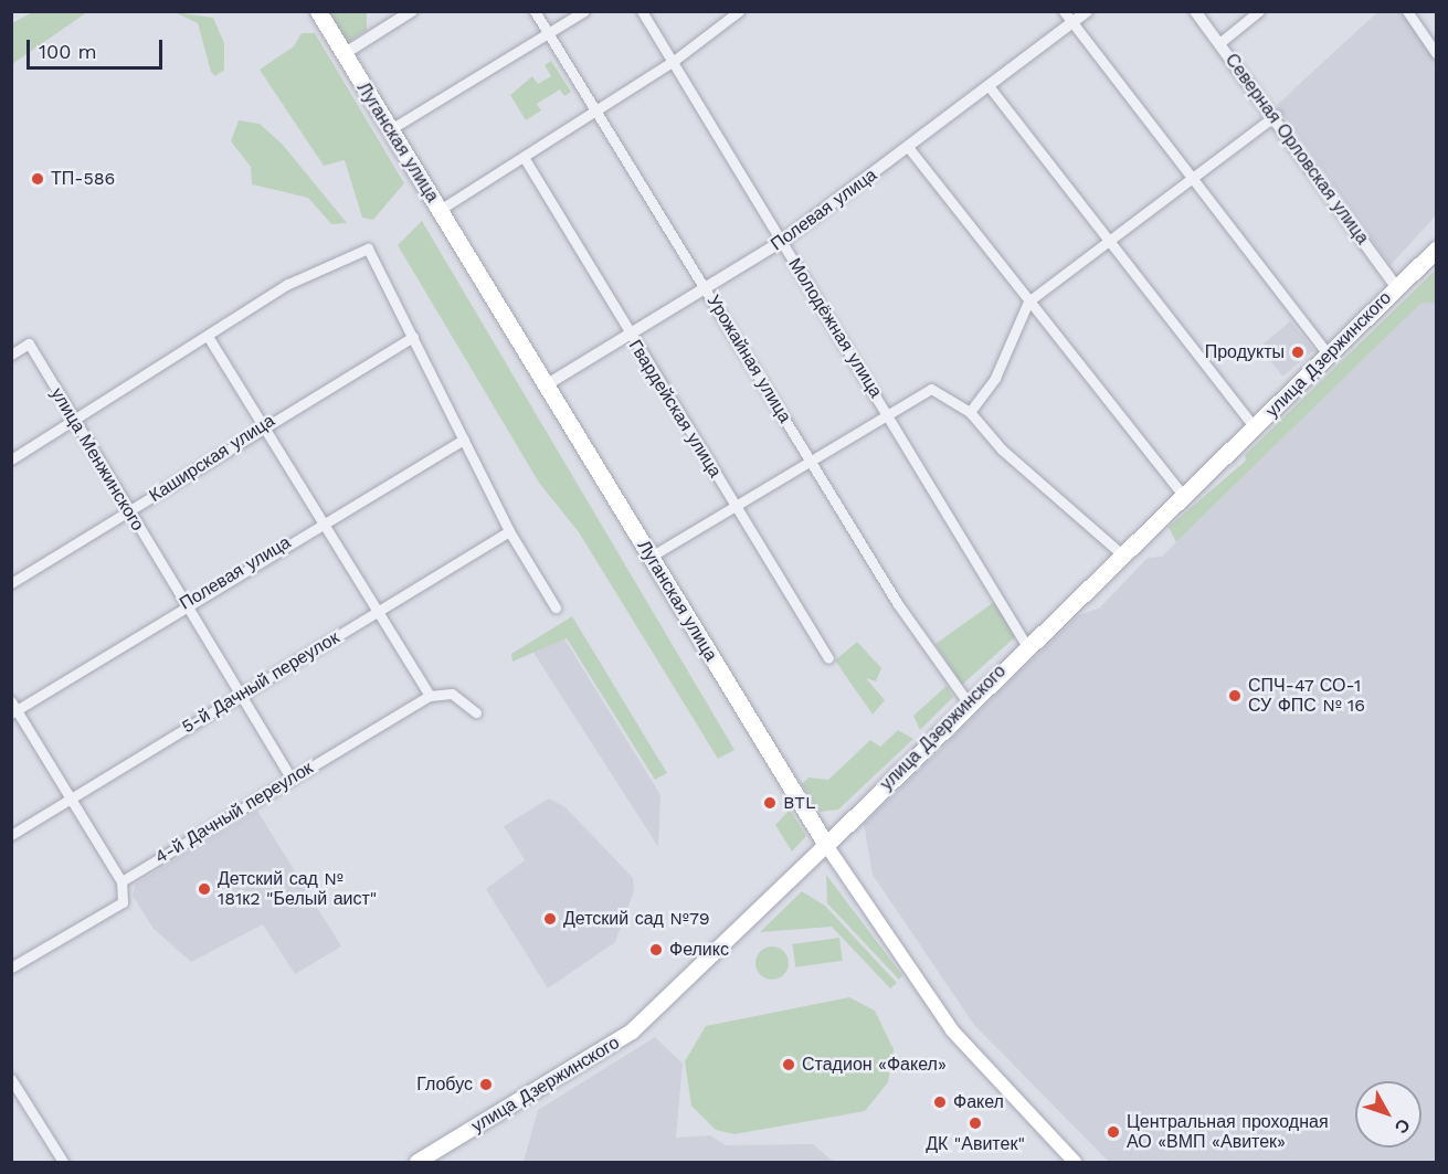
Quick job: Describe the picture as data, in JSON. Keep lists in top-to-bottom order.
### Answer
{
  "streets": {
    "highway": ["Луганская улица", "улица Дзержинского"],
    "street": [
      "Северная Орловская улица",
      "Полевая улица",
      "Молодёжная улица",
      "Урожайная улица",
      "Гвардейская улица",
      "Каширская улица",
      "улица Менжинского",
      "5-й Дачный переулок",
      "4-й Дачный переулок"
    ]
  },
  "crossings": [
    ["Луганская улица", "Полевая улица"],
    ["Луганская улица", "улица Дзержинского"],
    ["Северная Орловская улица", "улица Дзержинского"],
    ["Полевая улица", "Молодёжная улица"],
    ["Полевая улица", "Урожайная улица"],
    ["Полевая улица", "Гвардейская улица"],
    ["Полевая улица", "улица Менжинского"],
    ["Молодёжная улица", "улица Дзержинского"],
    ["улица Дзержинского", "Урожайная улица"],
    ["Каширская улица", "улица Менжинского"],
    ["улица Менжинского", "5-й Дачный переулок"],
    ["улица Менжинского", "4-й Дачный переулок"]
  ],
  "places": [
    "ТП-586",
    "Продукты",
    "СПЧ-47 СО-1 СУ ФПС № 16",
    "BTL",
    "Детский сад № 181к2 \"Белый аист\"",
    "Детский сад №79",
    "Феликс",
    "Стадион «Факел»",
    "Глобус",
    "Факел",
    "ДК \"Авитек\"",
    "Центральная проходная АО «ВМП «Авитек»"
  ],
  "scale_bar": "100 m",
  "north": "bottom right"
}
